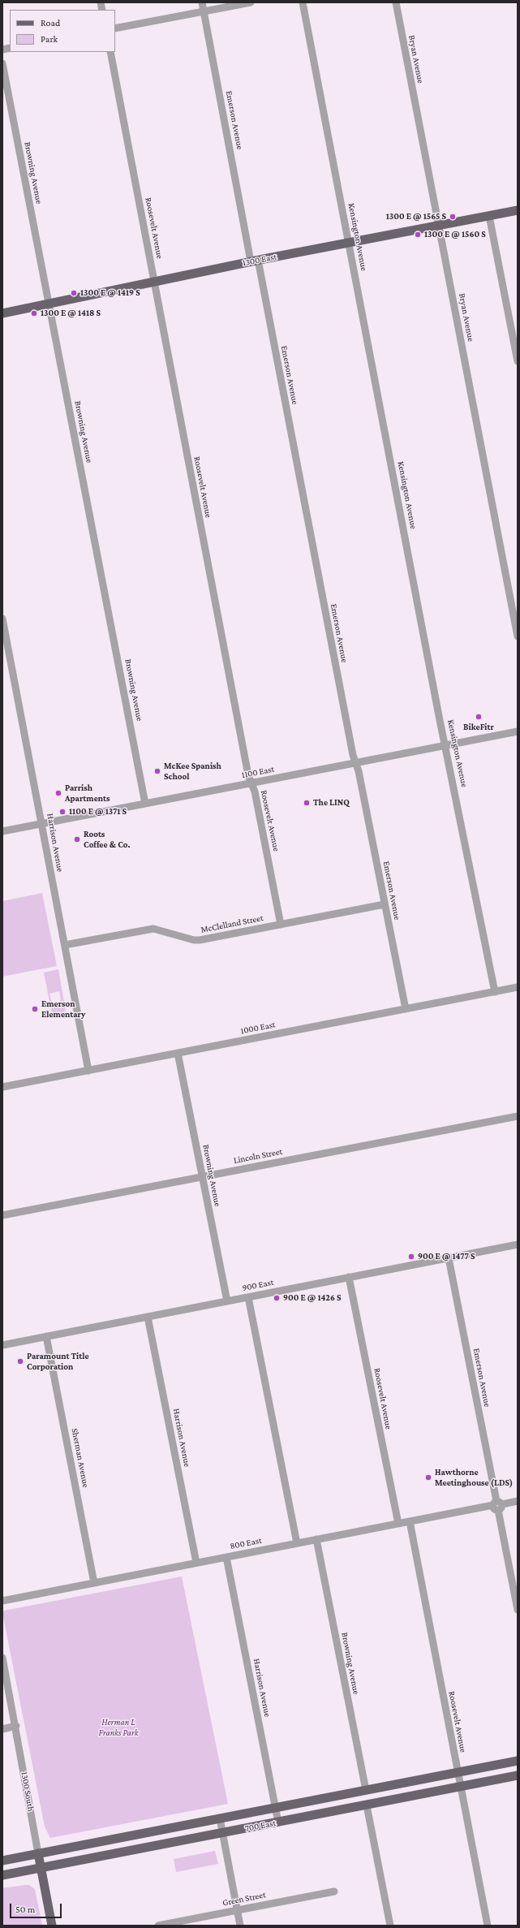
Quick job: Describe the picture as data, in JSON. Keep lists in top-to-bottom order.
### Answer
{
  "streets": {
    "main road": ["1300 East", "1300 South", "700 East"],
    "street": [
      "Bryan Avenue",
      "Emerson Avenue",
      "Browning Avenue",
      "Roosevelt Avenue",
      "Kensington Avenue",
      "1100 East",
      "Harrison Avenue",
      "McClelland Street",
      "1000 East",
      "Lincoln Street",
      "900 East",
      "Sherman Avenue",
      "800 East",
      "Green Street"
    ]
  },
  "crossings": [
    ["Bryan Avenue", "1300 East"],
    ["Emerson Avenue", "1300 East"],
    ["Emerson Avenue", "1100 East"],
    ["Emerson Avenue", "McClelland Street"],
    ["Emerson Avenue", "1000 East"],
    ["Emerson Avenue", "900 East"],
    ["Emerson Avenue", "800 East"],
    ["Browning Avenue", "1300 East"],
    ["Browning Avenue", "1100 East"],
    ["Browning Avenue", "1000 East"],
    ["Browning Avenue", "Lincoln Street"],
    ["Browning Avenue", "900 East"],
    ["Browning Avenue", "800 East"],
    ["Browning Avenue", "700 East"],
    ["Roosevelt Avenue", "1300 East"],
    ["Roosevelt Avenue", "1100 East"],
    ["Roosevelt Avenue", "McClelland Street"],
    ["Roosevelt Avenue", "900 East"],
    ["Roosevelt Avenue", "800 East"],
    ["Roosevelt Avenue", "700 East"],
    ["Kensington Avenue", "1300 East"],
    ["Kensington Avenue", "1100 East"],
    ["Kensington Avenue", "1000 East"],
    ["1100 East", "Harrison Avenue"],
    ["Harrison Avenue", "McClelland Street"],
    ["Harrison Avenue", "1000 East"],
    ["Harrison Avenue", "900 East"],
    ["Harrison Avenue", "800 East"],
    ["Harrison Avenue", "700 East"],
    ["900 East", "Sherman Avenue"],
    ["Sherman Avenue", "800 East"],
    ["1300 South", "700 East"]
  ],
  "parks": ["Herman L Franks Park"],
  "places": [
    "1300 E @ 1565 S",
    "1300 E @ 1560 S",
    "1300 E @ 1419 S",
    "1300 E @ 1418 S",
    "BikeFitr",
    "McKee Spanish School",
    "Parrish Apartments",
    "The LINQ",
    "1100 E @ 1371 S",
    "Roots Coffee & Co.",
    "Emerson Elementary",
    "900 E @ 1477 S",
    "900 E @ 1426 S",
    "Paramount Title Corporation",
    "Hawthorne Meetinghouse (LDS)"
  ],
  "legend": ["Road", "Park"],
  "scale_bar": "50 m"
}
